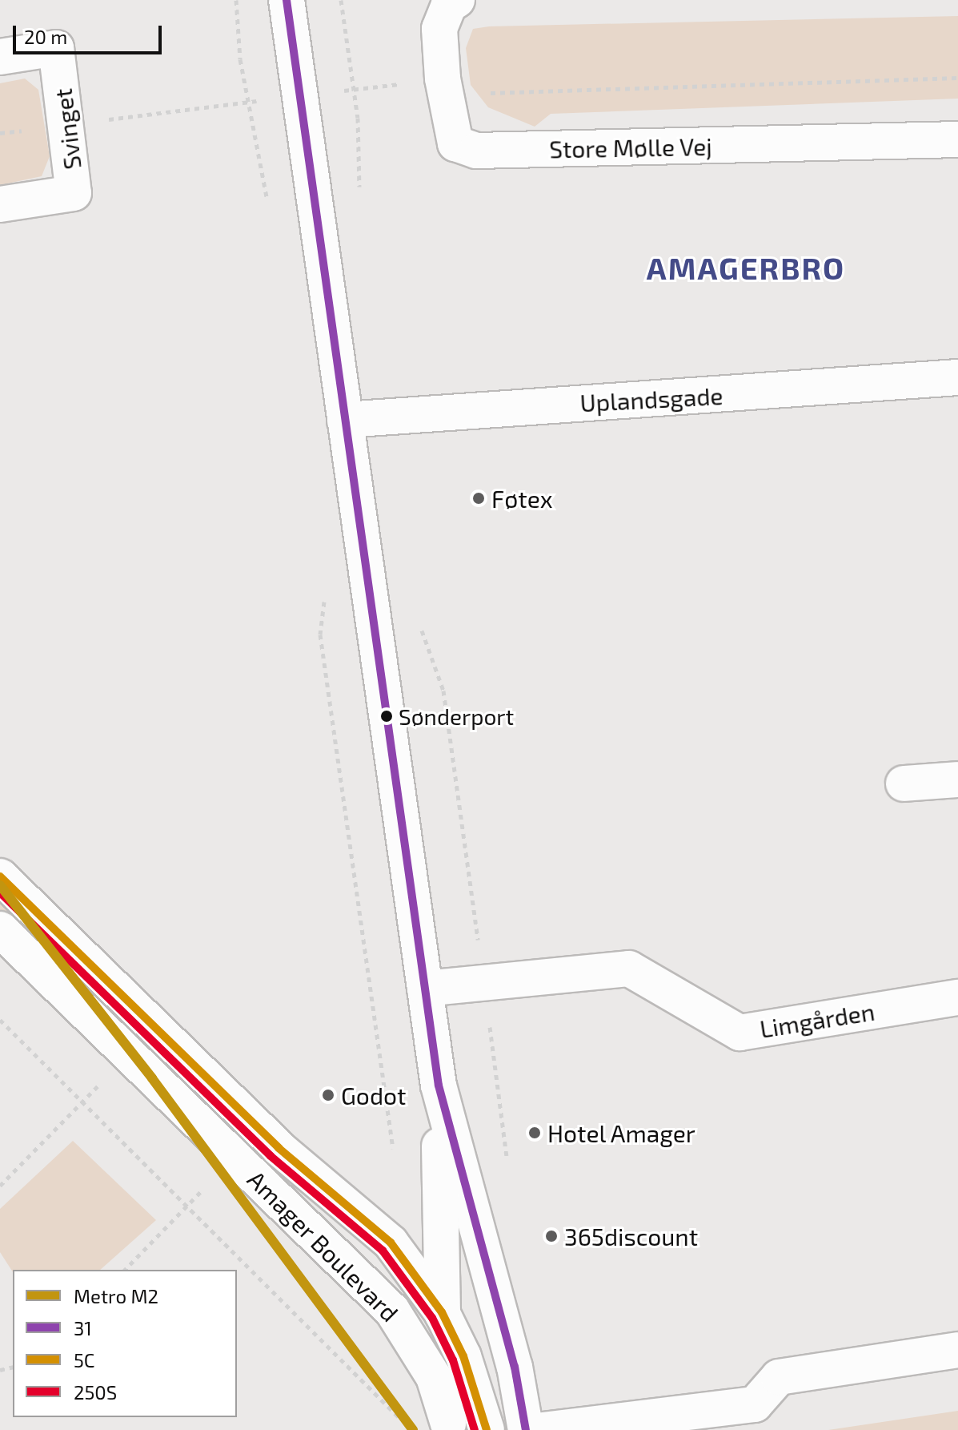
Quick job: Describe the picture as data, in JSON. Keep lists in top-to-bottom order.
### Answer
{
  "streets": {
    "street": [
      "Svinget",
      "Store Mølle Vej",
      "Uplandsgade",
      "Limgården",
      "Amager Boulevard"
    ]
  },
  "districts": ["AMAGERBRO"],
  "places": [
    "Føtex",
    "Sønderport",
    "Godot",
    "Hotel Amager",
    "365discount"
  ],
  "lines": [
    "transit line 31",
    "transit line 5C",
    "metro line M2",
    "transit line 250S"
  ],
  "legend": [
    "Metro M2",
    "31",
    "5C",
    "250S"
  ],
  "scale_bar": "20 m"
}
